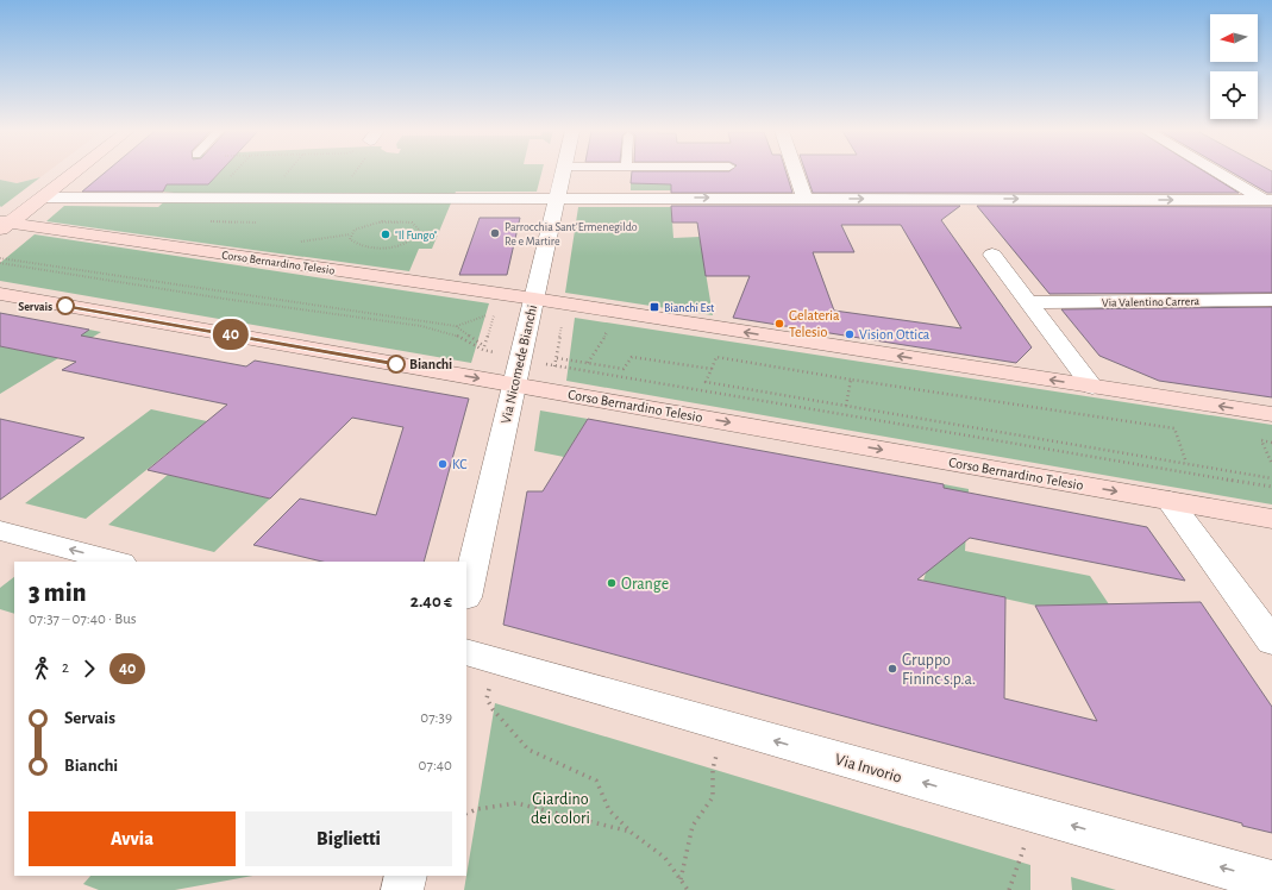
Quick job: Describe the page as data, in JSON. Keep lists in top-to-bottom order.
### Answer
{
  "streets": {
    "street": [
      "Corso Bernardino Telesio",
      "Via Valentino Carrera",
      "Via Nicomede Bianchi",
      "Via Invorio"
    ]
  },
  "crossings": [
    ["Corso Bernardino Telesio", "Via Nicomede Bianchi"]
  ],
  "one_way": ["Via Invorio"],
  "parks": ["Giardino dei colori"],
  "places": {
    "other": [
      "Parrocchia Sant'Ermenegildo Re e Martire",
      "\"Il Fungo\"",
      "Servais",
      "Gelateria Telesio",
      "Vision Ottica",
      "Bianchi",
      "KC",
      "Orange",
      "Gruppo Fininc s.p.a."
    ],
    "transit": ["Bianchi Est"]
  },
  "lines": ["bus line 40"],
  "north": "left",
  "page": {
    "on_map": "40",
    "heading": ["3 min", "07:37 – 07:40 · Bus", "2.40 €"],
    "legs": ["2", "40"],
    "list": [
      {
        "name": "Servais",
        "value": "07:39"
      },
      {
        "name": "Bianchi",
        "value": "07:40"
      }
    ],
    "buttons": ["Avvia", "Biglietti"]
  }
}
